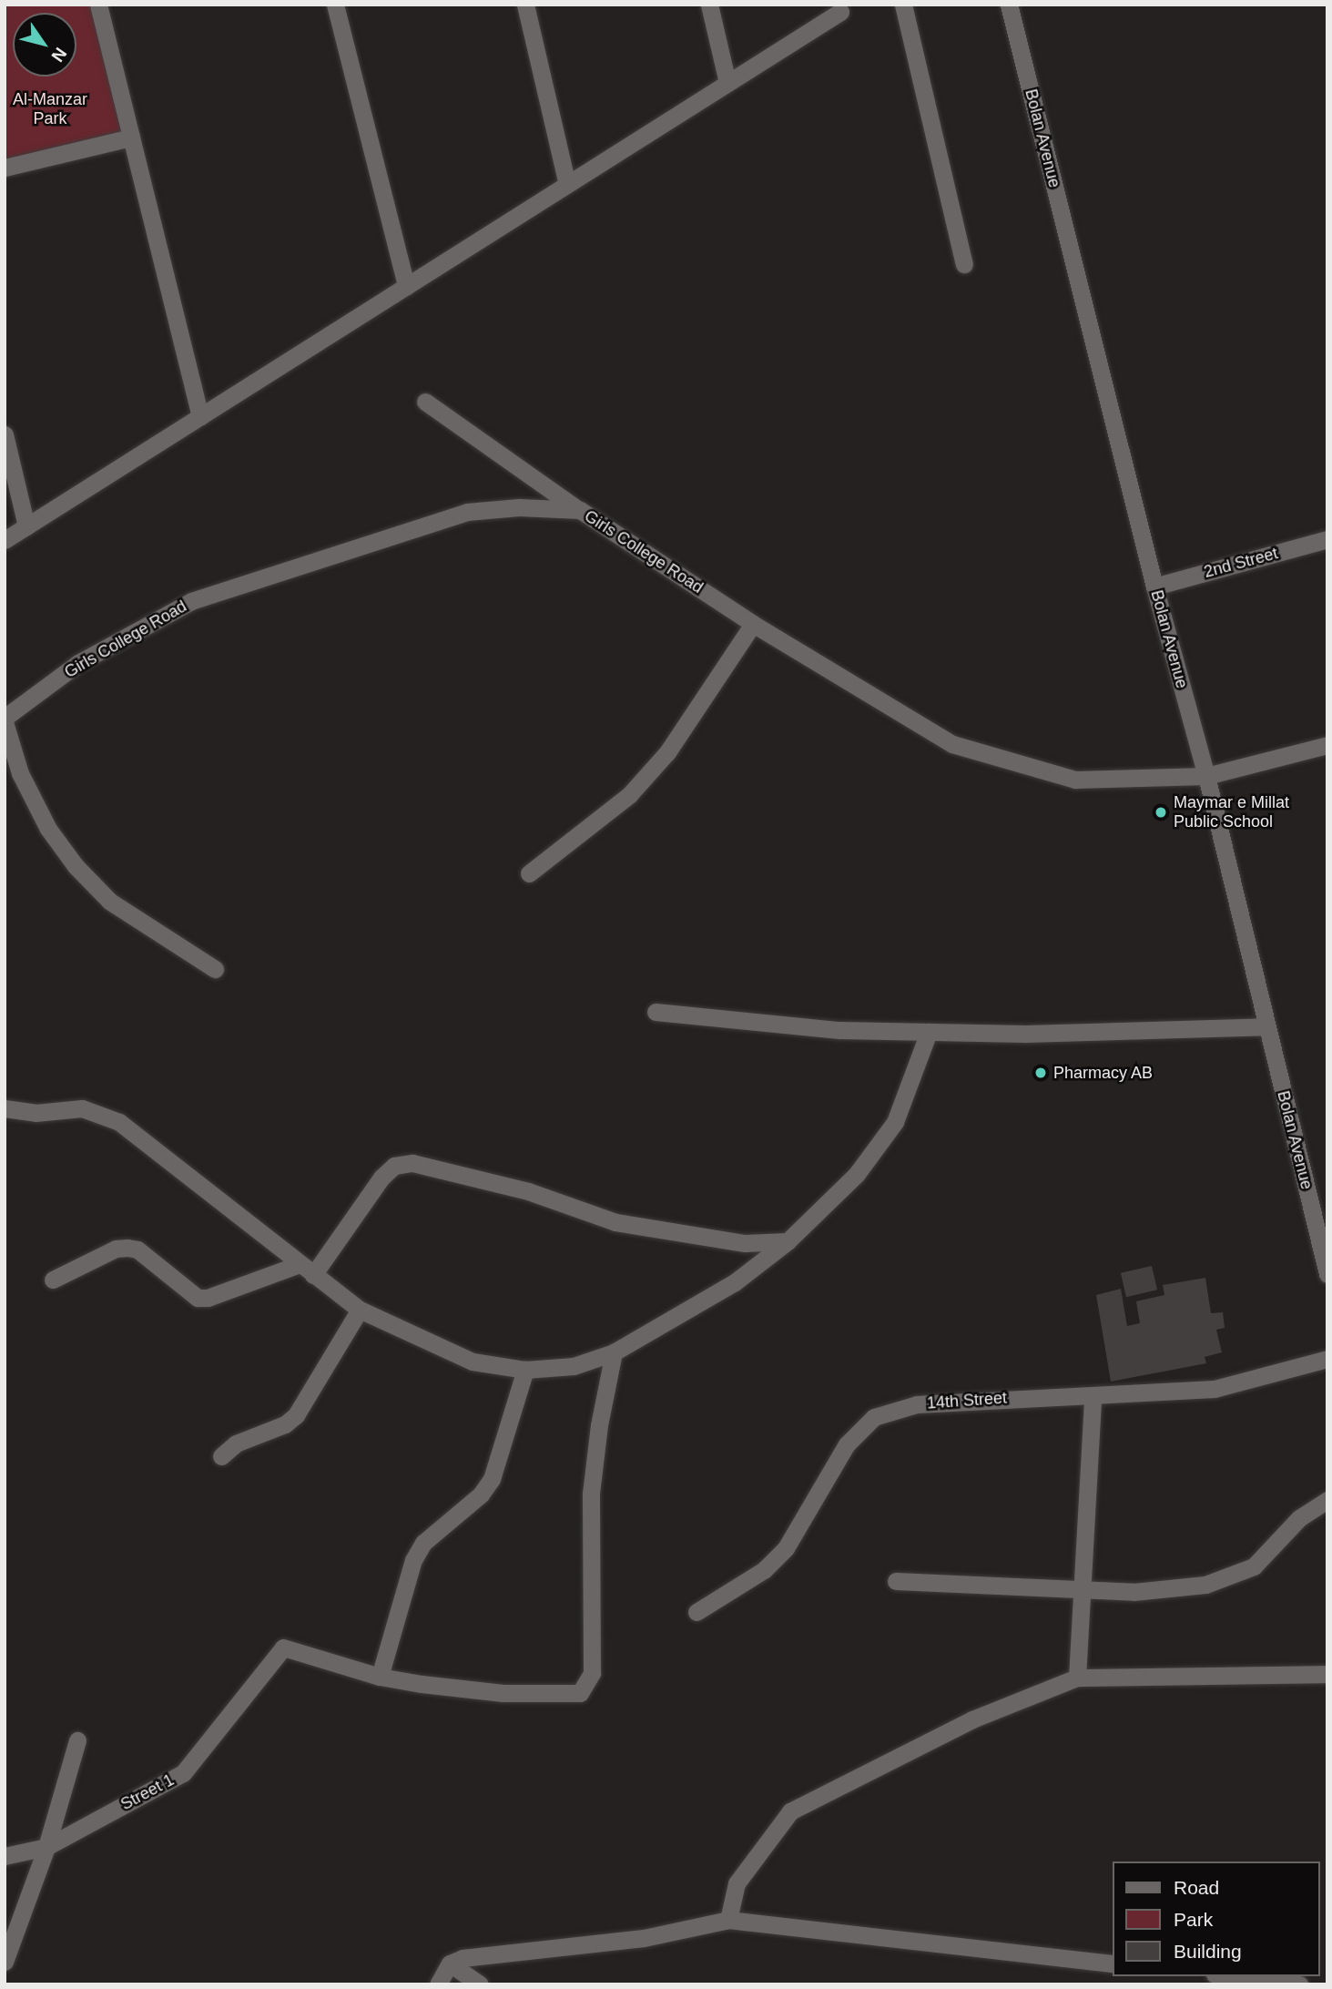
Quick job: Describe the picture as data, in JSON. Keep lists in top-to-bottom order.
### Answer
{
  "streets": {
    "street": [
      "Bolan Avenue",
      "Girls College Road",
      "2nd Street",
      "14th Street",
      "Street 1"
    ]
  },
  "crossings": [
    ["Bolan Avenue", "Girls College Road"],
    ["Bolan Avenue", "2nd Street"]
  ],
  "parks": ["Al-Manzar Park"],
  "places": ["Maymar e Millat Public School", "Pharmacy AB"],
  "legend": ["Road", "Park", "Building"],
  "north": "bottom right"
}
